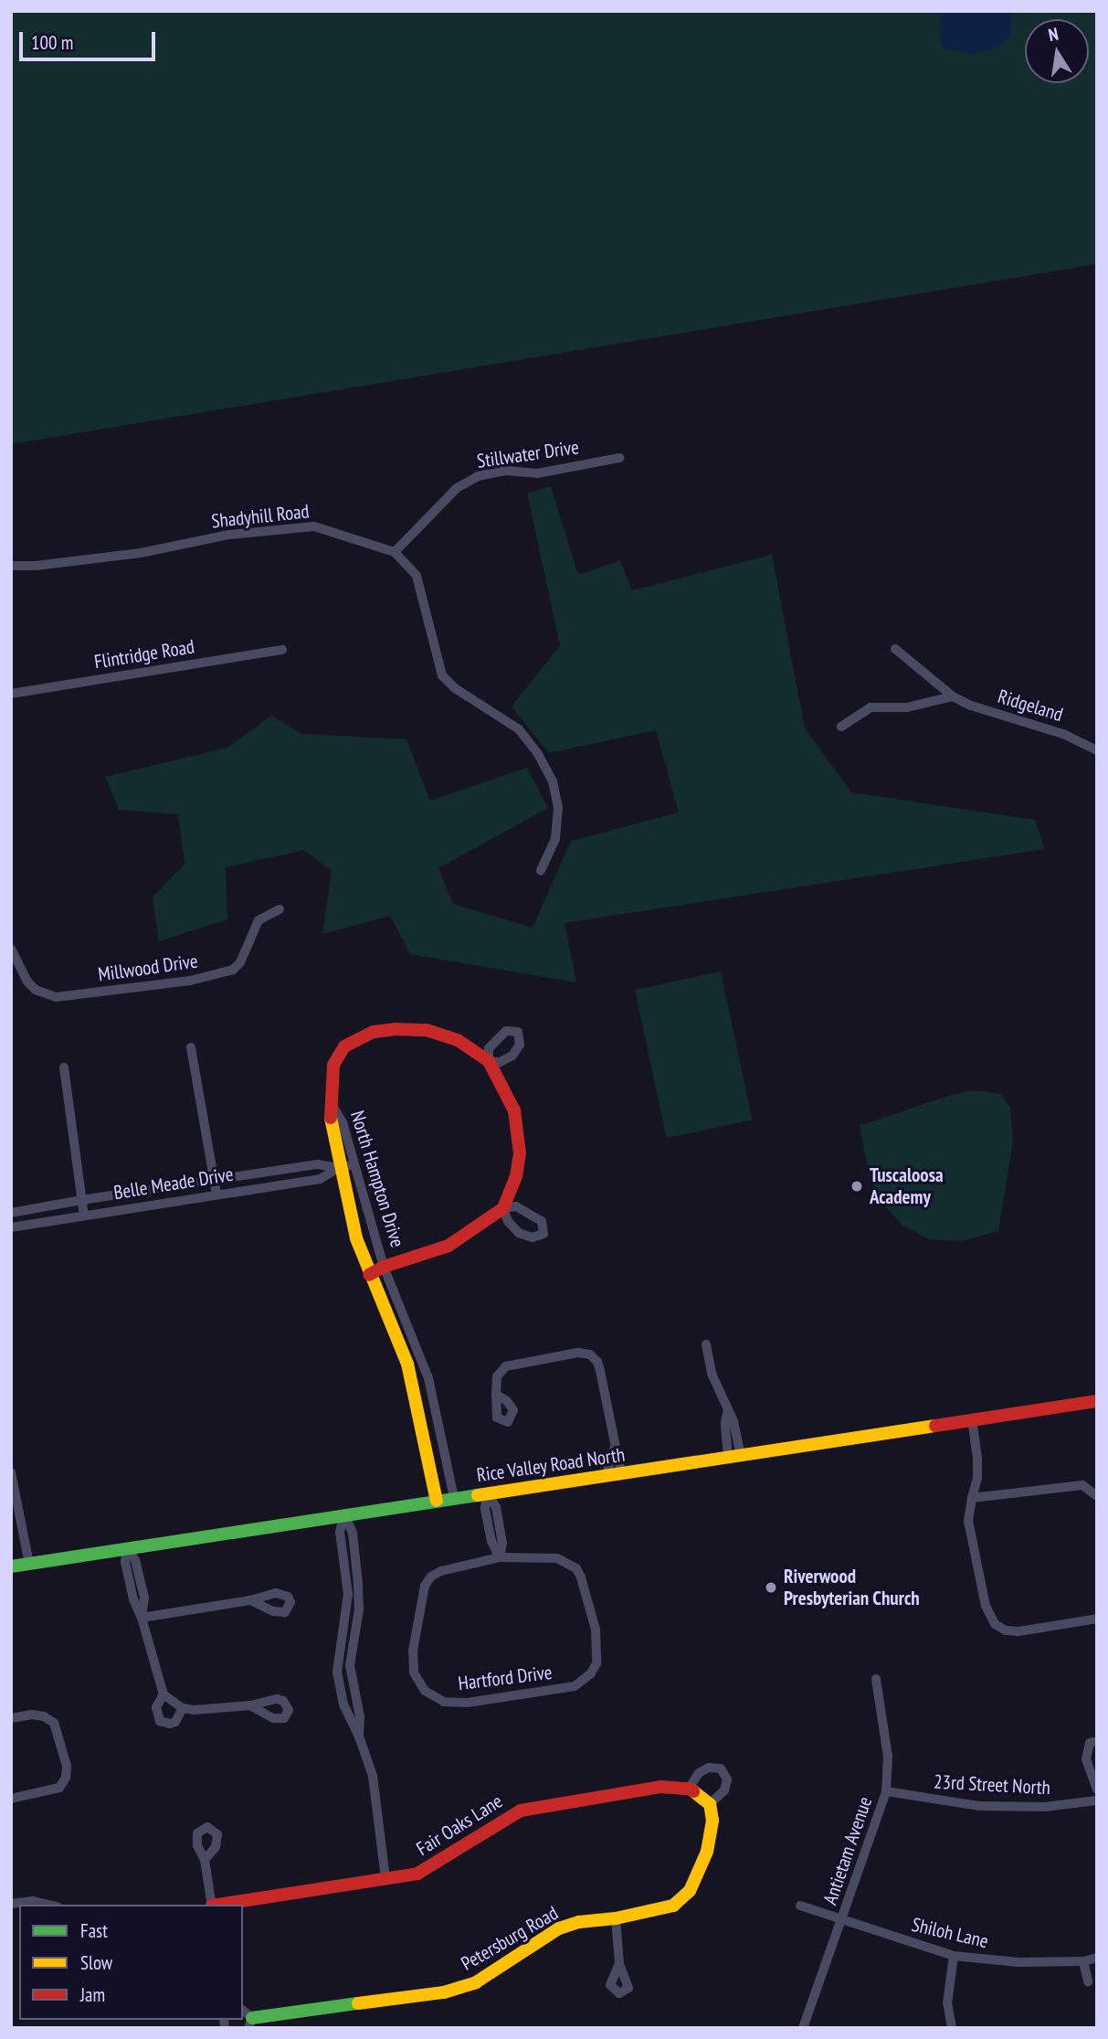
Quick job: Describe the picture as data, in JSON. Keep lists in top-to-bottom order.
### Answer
{
  "streets": {
    "street": [
      "Stillwater Drive",
      "Shadyhill Road",
      "Flintridge Road",
      "Ridgeland",
      "Millwood Drive",
      "North Hampton Drive",
      "Belle Meade Drive",
      "Rice Valley Road North",
      "Hartford Drive",
      "23rd Street North",
      "Fair Oaks Lane",
      "Antietam Avenue",
      "Shiloh Lane",
      "Petersburg Road"
    ]
  },
  "crossings": [
    ["Stillwater Drive", "Shadyhill Road"],
    ["North Hampton Drive", "Belle Meade Drive"],
    ["North Hampton Drive", "Rice Valley Road North"],
    ["23rd Street North", "Antietam Avenue"],
    ["Fair Oaks Lane", "Petersburg Road"],
    ["Antietam Avenue", "Shiloh Lane"]
  ],
  "places": ["Tuscaloosa Academy", "Riverwood Presbyterian Church"],
  "legend": ["Fast", "Slow", "Jam"],
  "scale_bar": "100 m",
  "north": "top"
}
